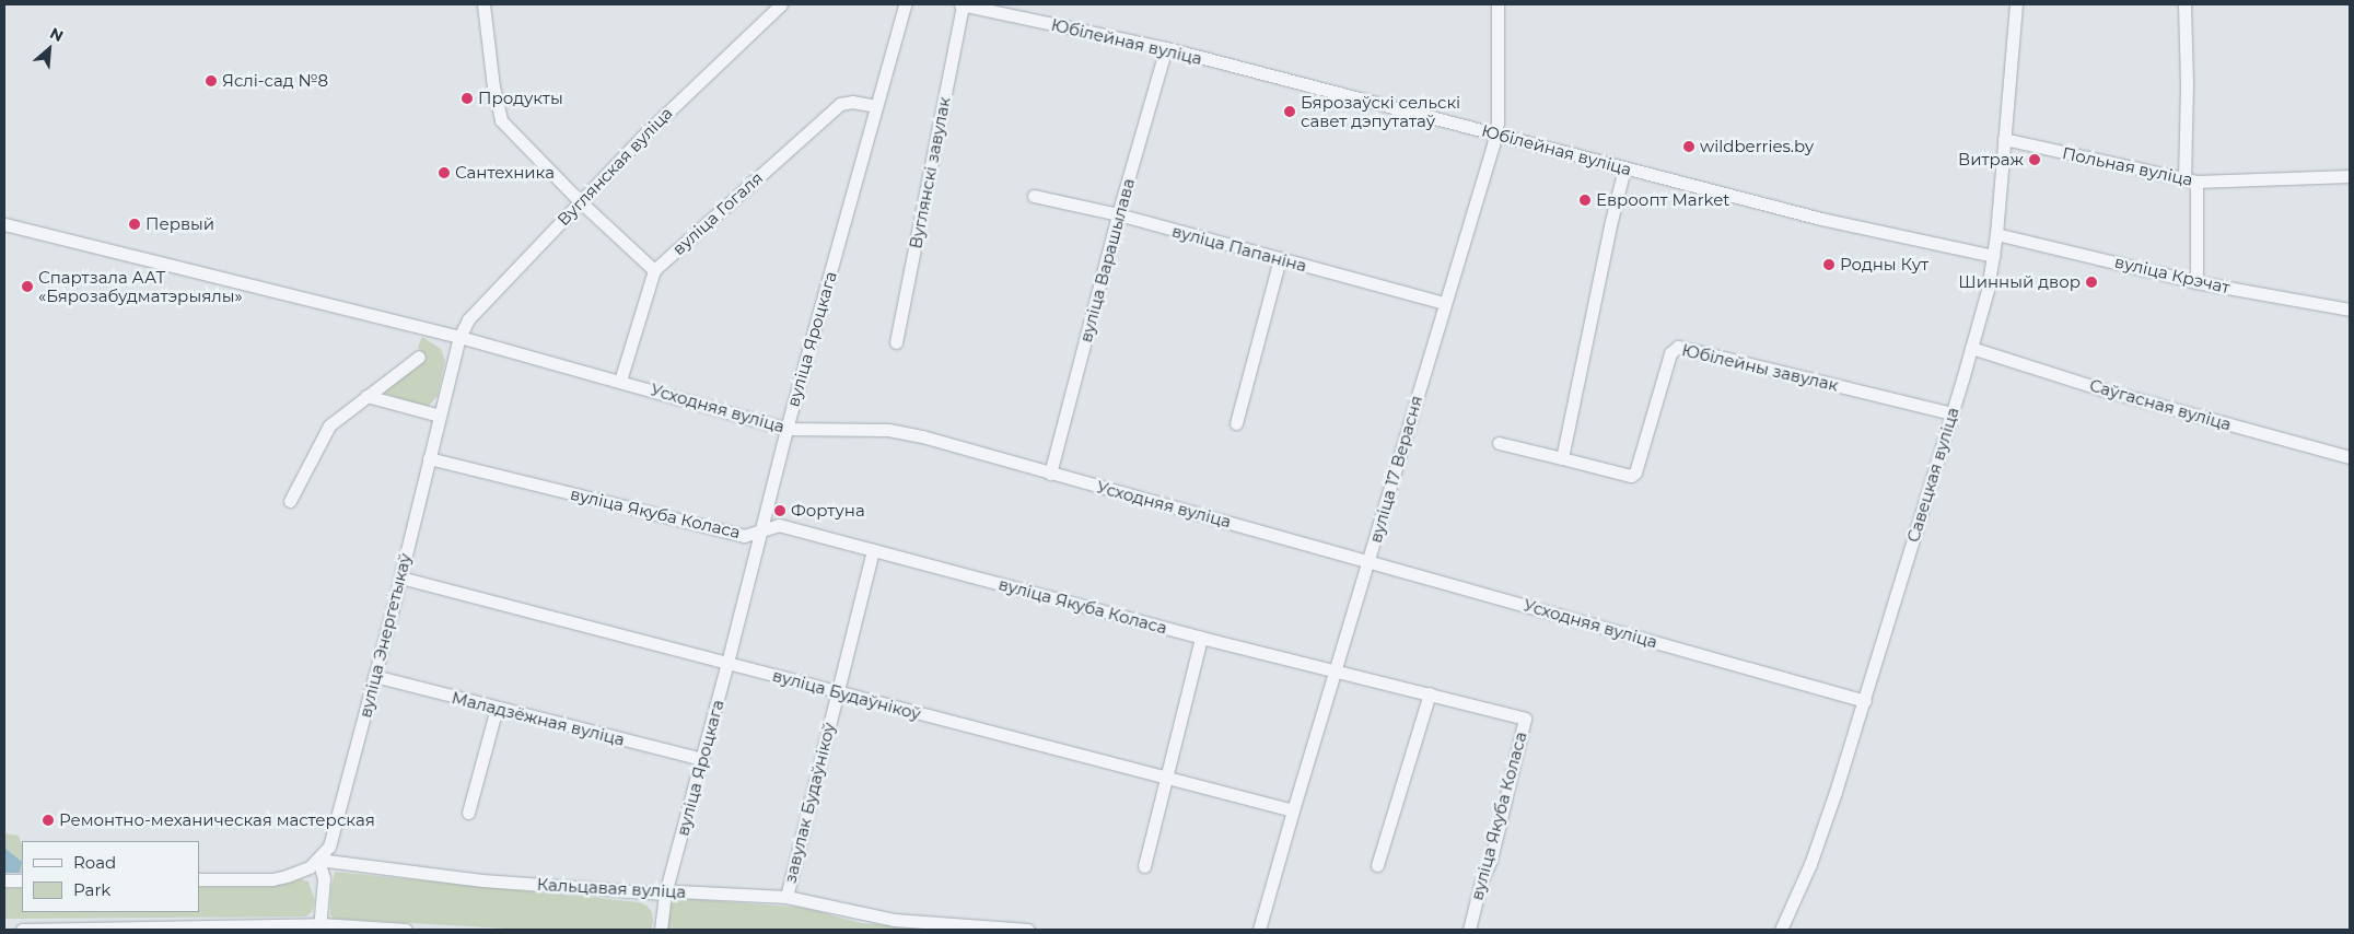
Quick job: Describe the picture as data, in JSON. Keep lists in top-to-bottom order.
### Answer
{
  "streets": {
    "street": [
      "Юбілейная вуліца",
      "Вуглянская вуліца",
      "Польная вуліца",
      "Вуглянскі завулак",
      "вуліца Гогаля",
      "вуліца Папаніна",
      "вуліца Варашылава",
      "вуліца Крэчат",
      "вуліца Яроцкага",
      "Юбілейны завулак",
      "Саўгасная вуліца",
      "Усходняя вуліца",
      "вуліца 17 Верасня",
      "Савецкая вуліца",
      "вуліца Якуба Коласа",
      "вуліца Энергетыкаў",
      "вуліца Будаўнікоў",
      "Маладзёжная вуліца",
      "завулак Будаўнікоў",
      "Кальцавая вуліца"
    ]
  },
  "crossings": [
    ["Юбілейная вуліца", "Вуглянскі завулак"],
    ["Юбілейная вуліца", "вуліца Варашылава"],
    ["Юбілейная вуліца", "вуліца 17 Верасня"],
    ["Юбілейная вуліца", "Савецкая вуліца"],
    ["Вуглянская вуліца", "Усходняя вуліца"],
    ["Вуглянская вуліца", "вуліца Энергетыкаў"],
    ["Польная вуліца", "Савецкая вуліца"],
    ["вуліца Гогаля", "вуліца Яроцкага"],
    ["вуліца Папаніна", "вуліца Варашылава"],
    ["вуліца Папаніна", "вуліца 17 Верасня"],
    ["вуліца Варашылава", "Усходняя вуліца"],
    ["вуліца Крэчат", "Савецкая вуліца"],
    ["вуліца Яроцкага", "Усходняя вуліца"],
    ["вуліца Яроцкага", "вуліца Якуба Коласа"],
    ["вуліца Яроцкага", "вуліца Будаўнікоў"],
    ["вуліца Яроцкага", "Маладзёжная вуліца"],
    ["вуліца Яроцкага", "Кальцавая вуліца"],
    ["Юбілейны завулак", "Савецкая вуліца"],
    ["Саўгасная вуліца", "Савецкая вуліца"],
    ["Усходняя вуліца", "вуліца 17 Верасня"],
    ["Усходняя вуліца", "Савецкая вуліца"],
    ["Усходняя вуліца", "вуліца Энергетыкаў"],
    ["вуліца 17 Верасня", "вуліца Якуба Коласа"],
    ["вуліца 17 Верасня", "вуліца Будаўнікоў"],
    ["вуліца Якуба Коласа", "вуліца Энергетыкаў"],
    ["вуліца Якуба Коласа", "завулак Будаўнікоў"],
    ["вуліца Энергетыкаў", "вуліца Будаўнікоў"],
    ["вуліца Энергетыкаў", "Маладзёжная вуліца"],
    ["вуліца Энергетыкаў", "Кальцавая вуліца"],
    ["вуліца Будаўнікоў", "завулак Будаўнікоў"],
    ["завулак Будаўнікоў", "Кальцавая вуліца"]
  ],
  "places": [
    "Яслі-сад №8",
    "Продукты",
    "Бярозаўскі сельскі савет дэпутатаў",
    "wildberries.by",
    "Витраж",
    "Сантехника",
    "Евроопт Market",
    "Первый",
    "Родны Кут",
    "Шинный двор",
    "Спартзала ААТ «Бярозабудматэрыялы»",
    "Фортуна",
    "Ремонтно-механическая мастерская"
  ],
  "legend": ["Road", "Park"],
  "north": "top right"
}
